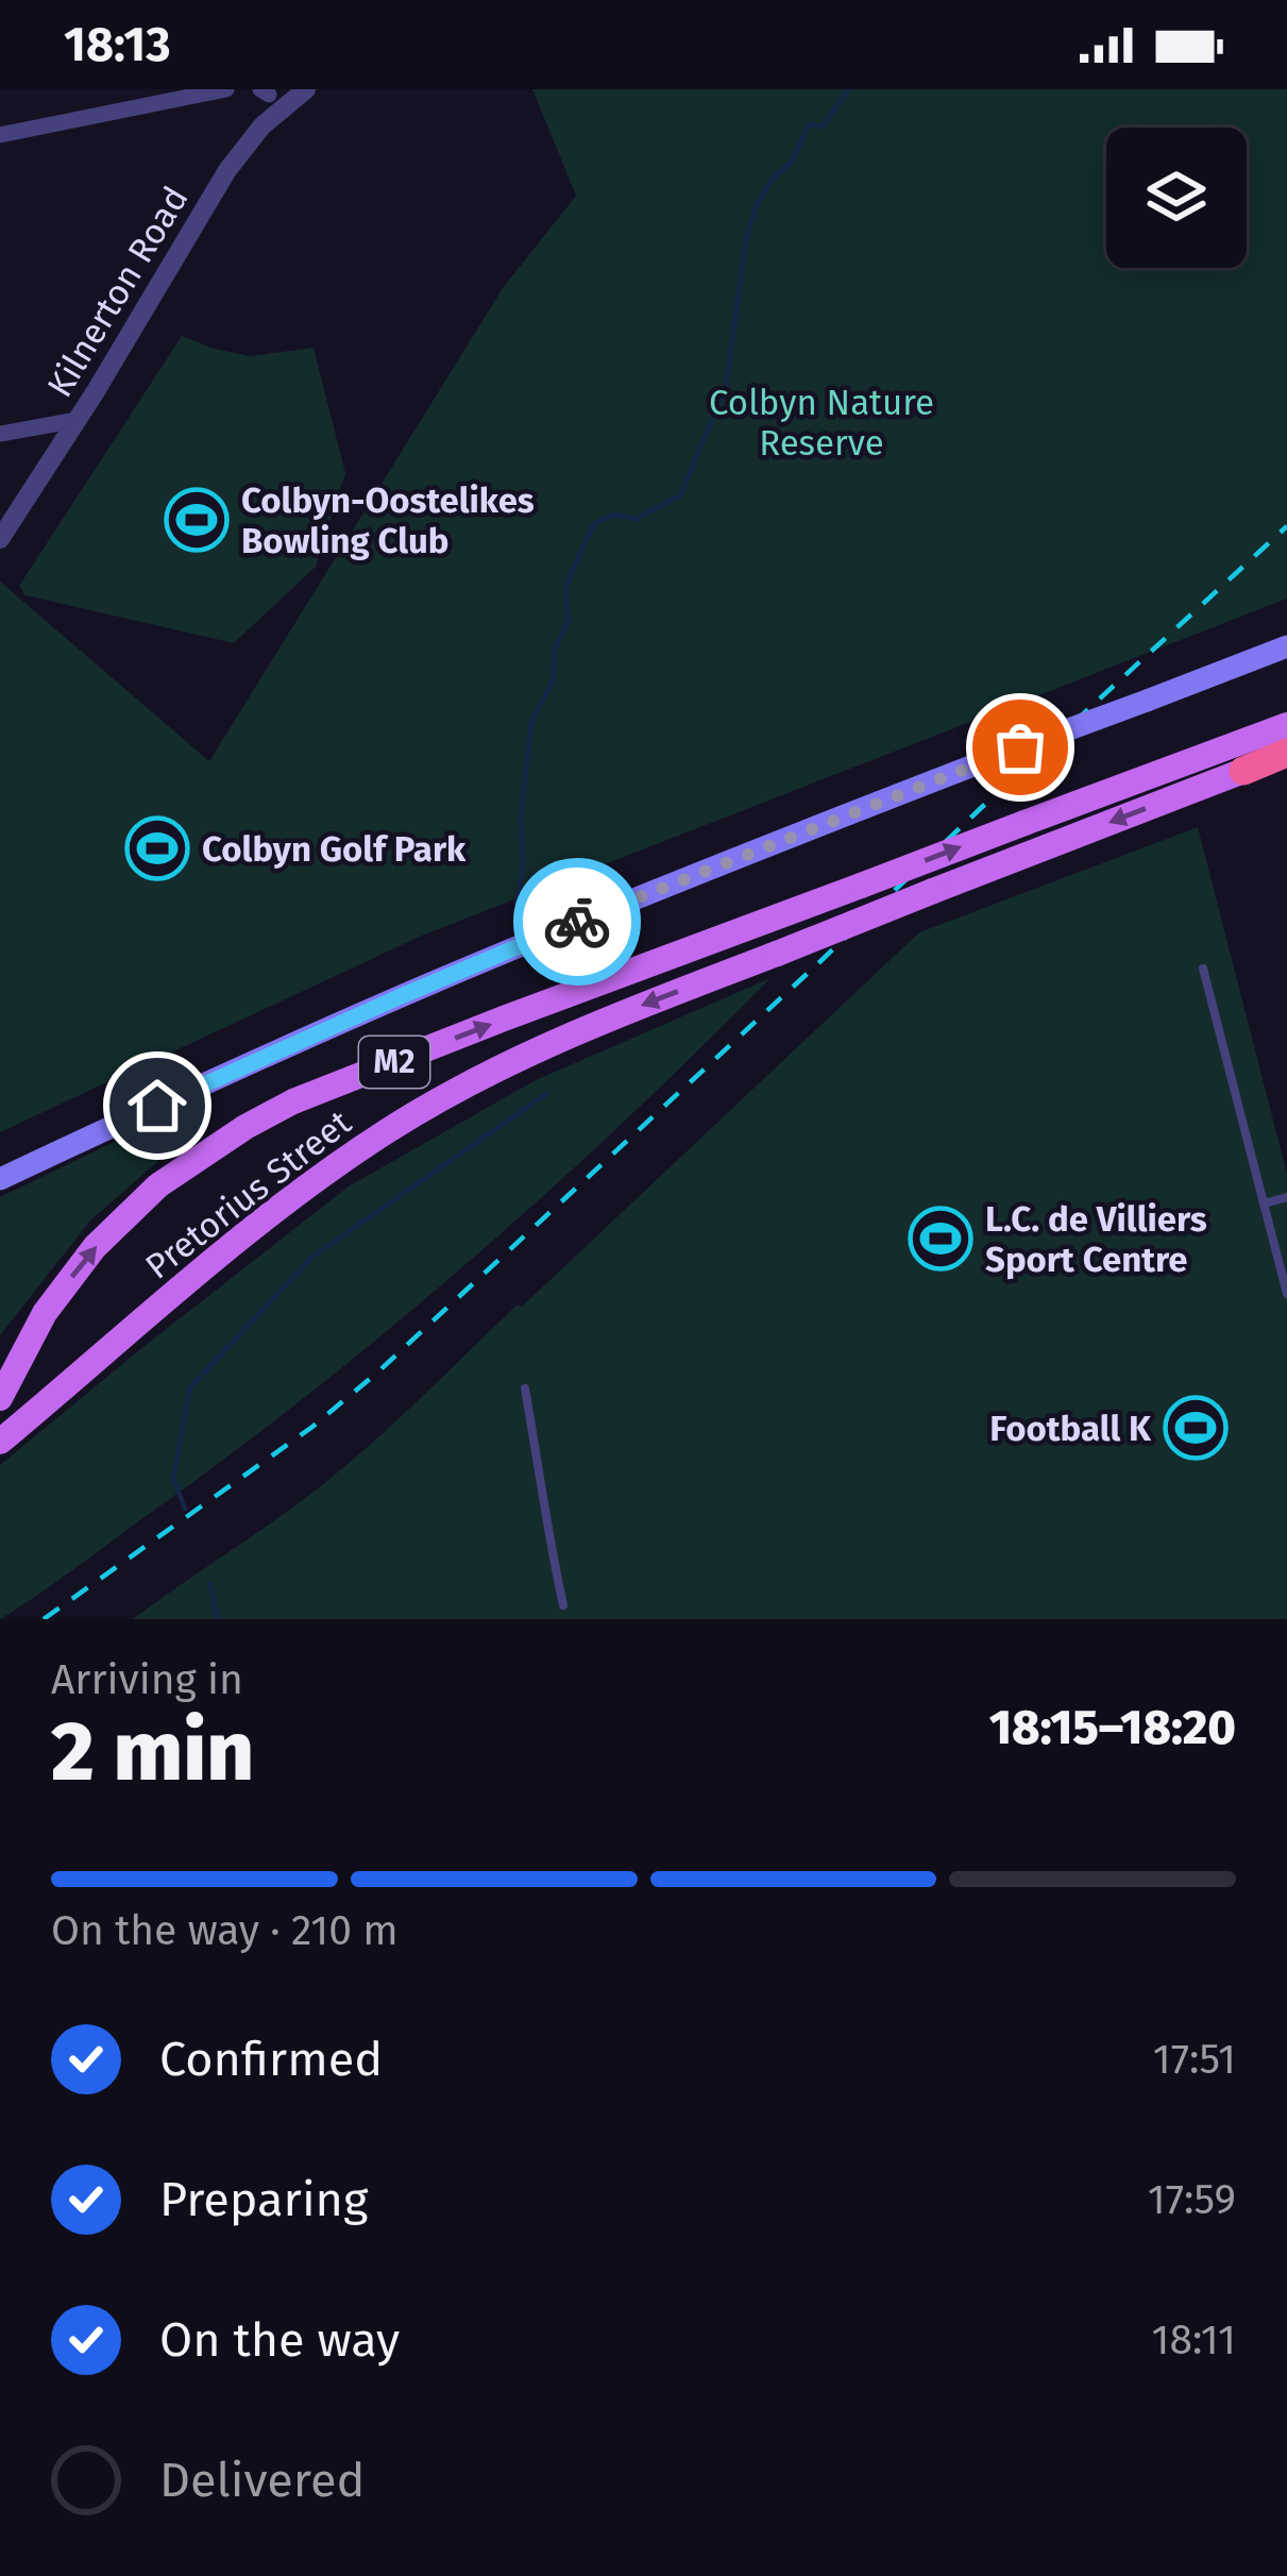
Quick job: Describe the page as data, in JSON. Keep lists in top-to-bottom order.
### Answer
{
  "streets": {
    "main road": ["M2", "Pretorius Street"],
    "street": ["Kilnerton Road"]
  },
  "parks": ["Colbyn Nature Reserve"],
  "places": {
    "sports": [
      "Colbyn-Oostelikes Bowling Club",
      "Colbyn Golf Park",
      "L.C. de Villiers Sport Centre",
      "Football K"
    ]
  },
  "page": {
    "status": "18:13",
    "heading": ["2 min", "Arriving in", "18:15–18:20"],
    "bar": "On the way · 210 m",
    "list": [
      ["Confirmed", "17:51"],
      ["Preparing", "17:59"],
      ["On the way", "18:11"],
      "Delivered"
    ]
  }
}
